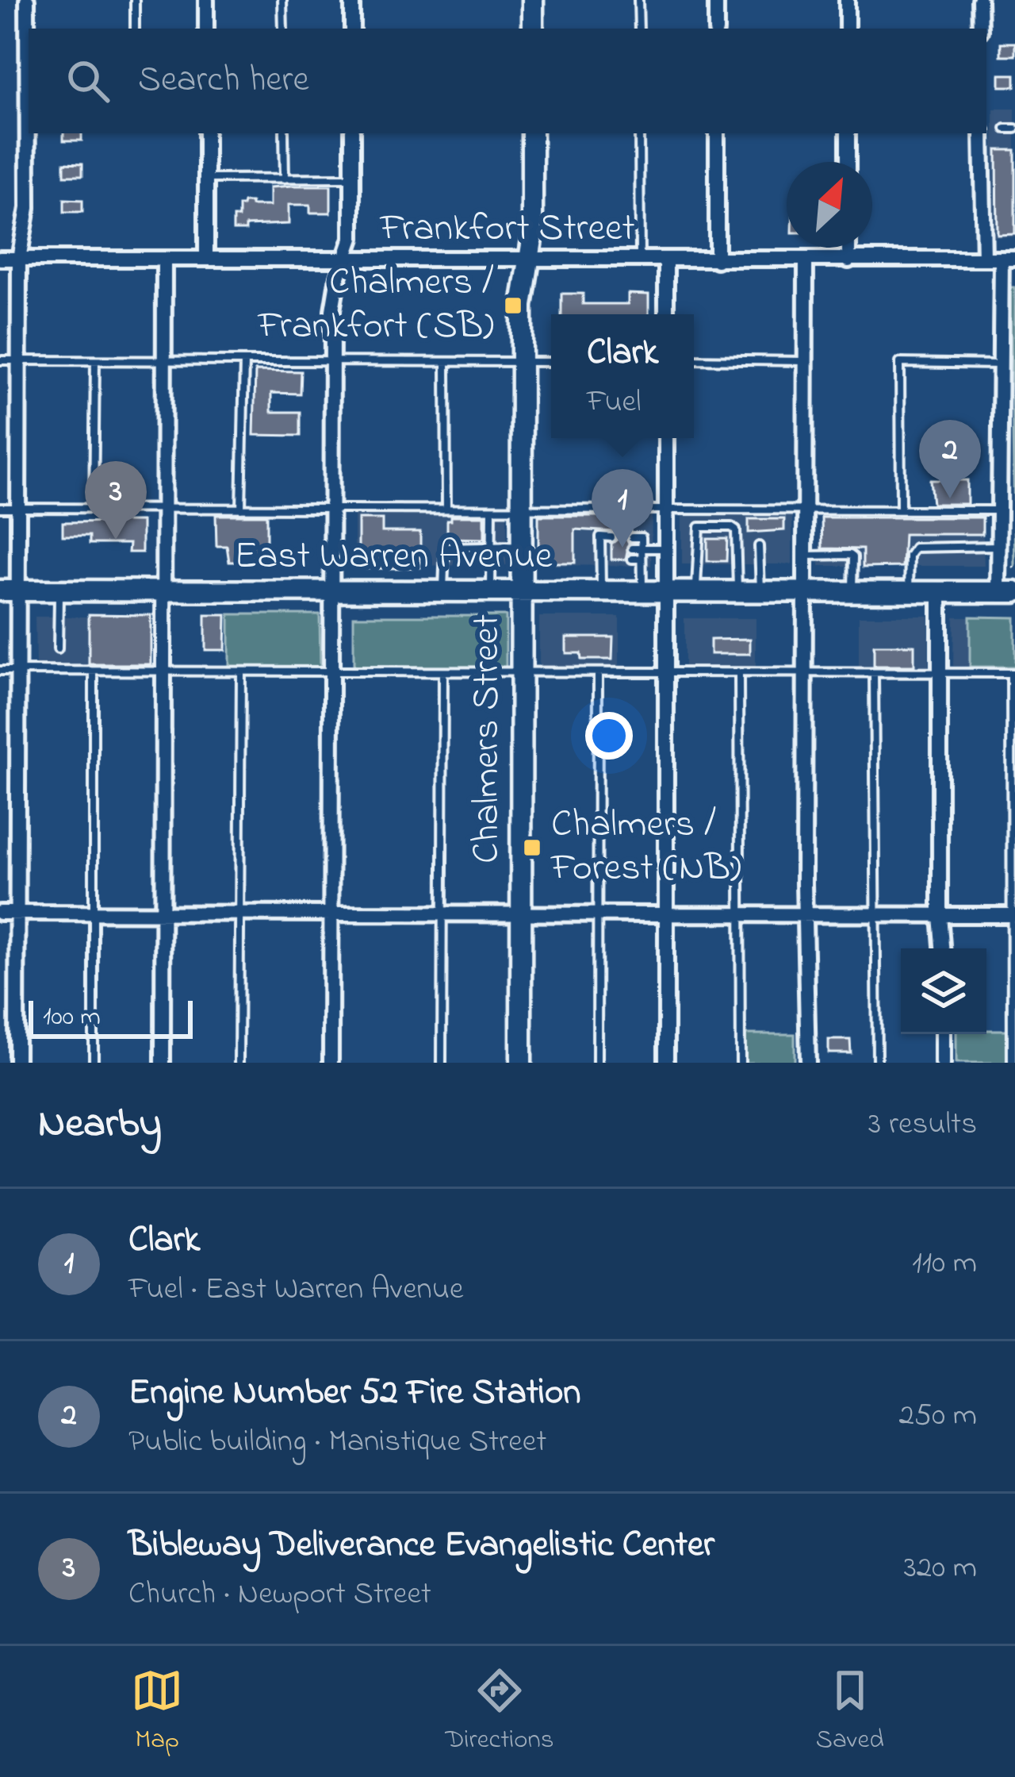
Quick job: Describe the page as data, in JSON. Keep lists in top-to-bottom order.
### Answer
{
  "streets": {
    "main road": ["East Warren Avenue", "Chalmers Street"],
    "street": ["Frankfort Street"]
  },
  "crossings": [
    ["Frankfort Street", "Chalmers Street"],
    ["East Warren Avenue", "Chalmers Street"]
  ],
  "places": {
    "transit": ["Chalmers / Frankfort (SB)", "Chalmers / Forest (NB)"]
  },
  "scale_bar": "100 m",
  "north": "top right",
  "page": {
    "search": "Search here",
    "popup": ["Clark", "Fuel"],
    "pins": ["2", "3", "1"],
    "scale": "100 m",
    "heading": ["Nearby", "3 results"],
    "list": [
      {
        "mark": "1",
        "name": "Clark",
        "note": "Fuel · East Warren Avenue",
        "value": "110 m"
      },
      {
        "mark": "2",
        "name": "Engine Number 52 Fire Station",
        "note": "Public building · Manistique Street",
        "value": "250 m"
      },
      {
        "mark": "3",
        "name": "Bibleway Deliverance Evangelistic Center",
        "note": "Church · Newport Street",
        "value": "320 m"
      }
    ],
    "nav": ["Map", "Directions", "Saved"]
  }
}
